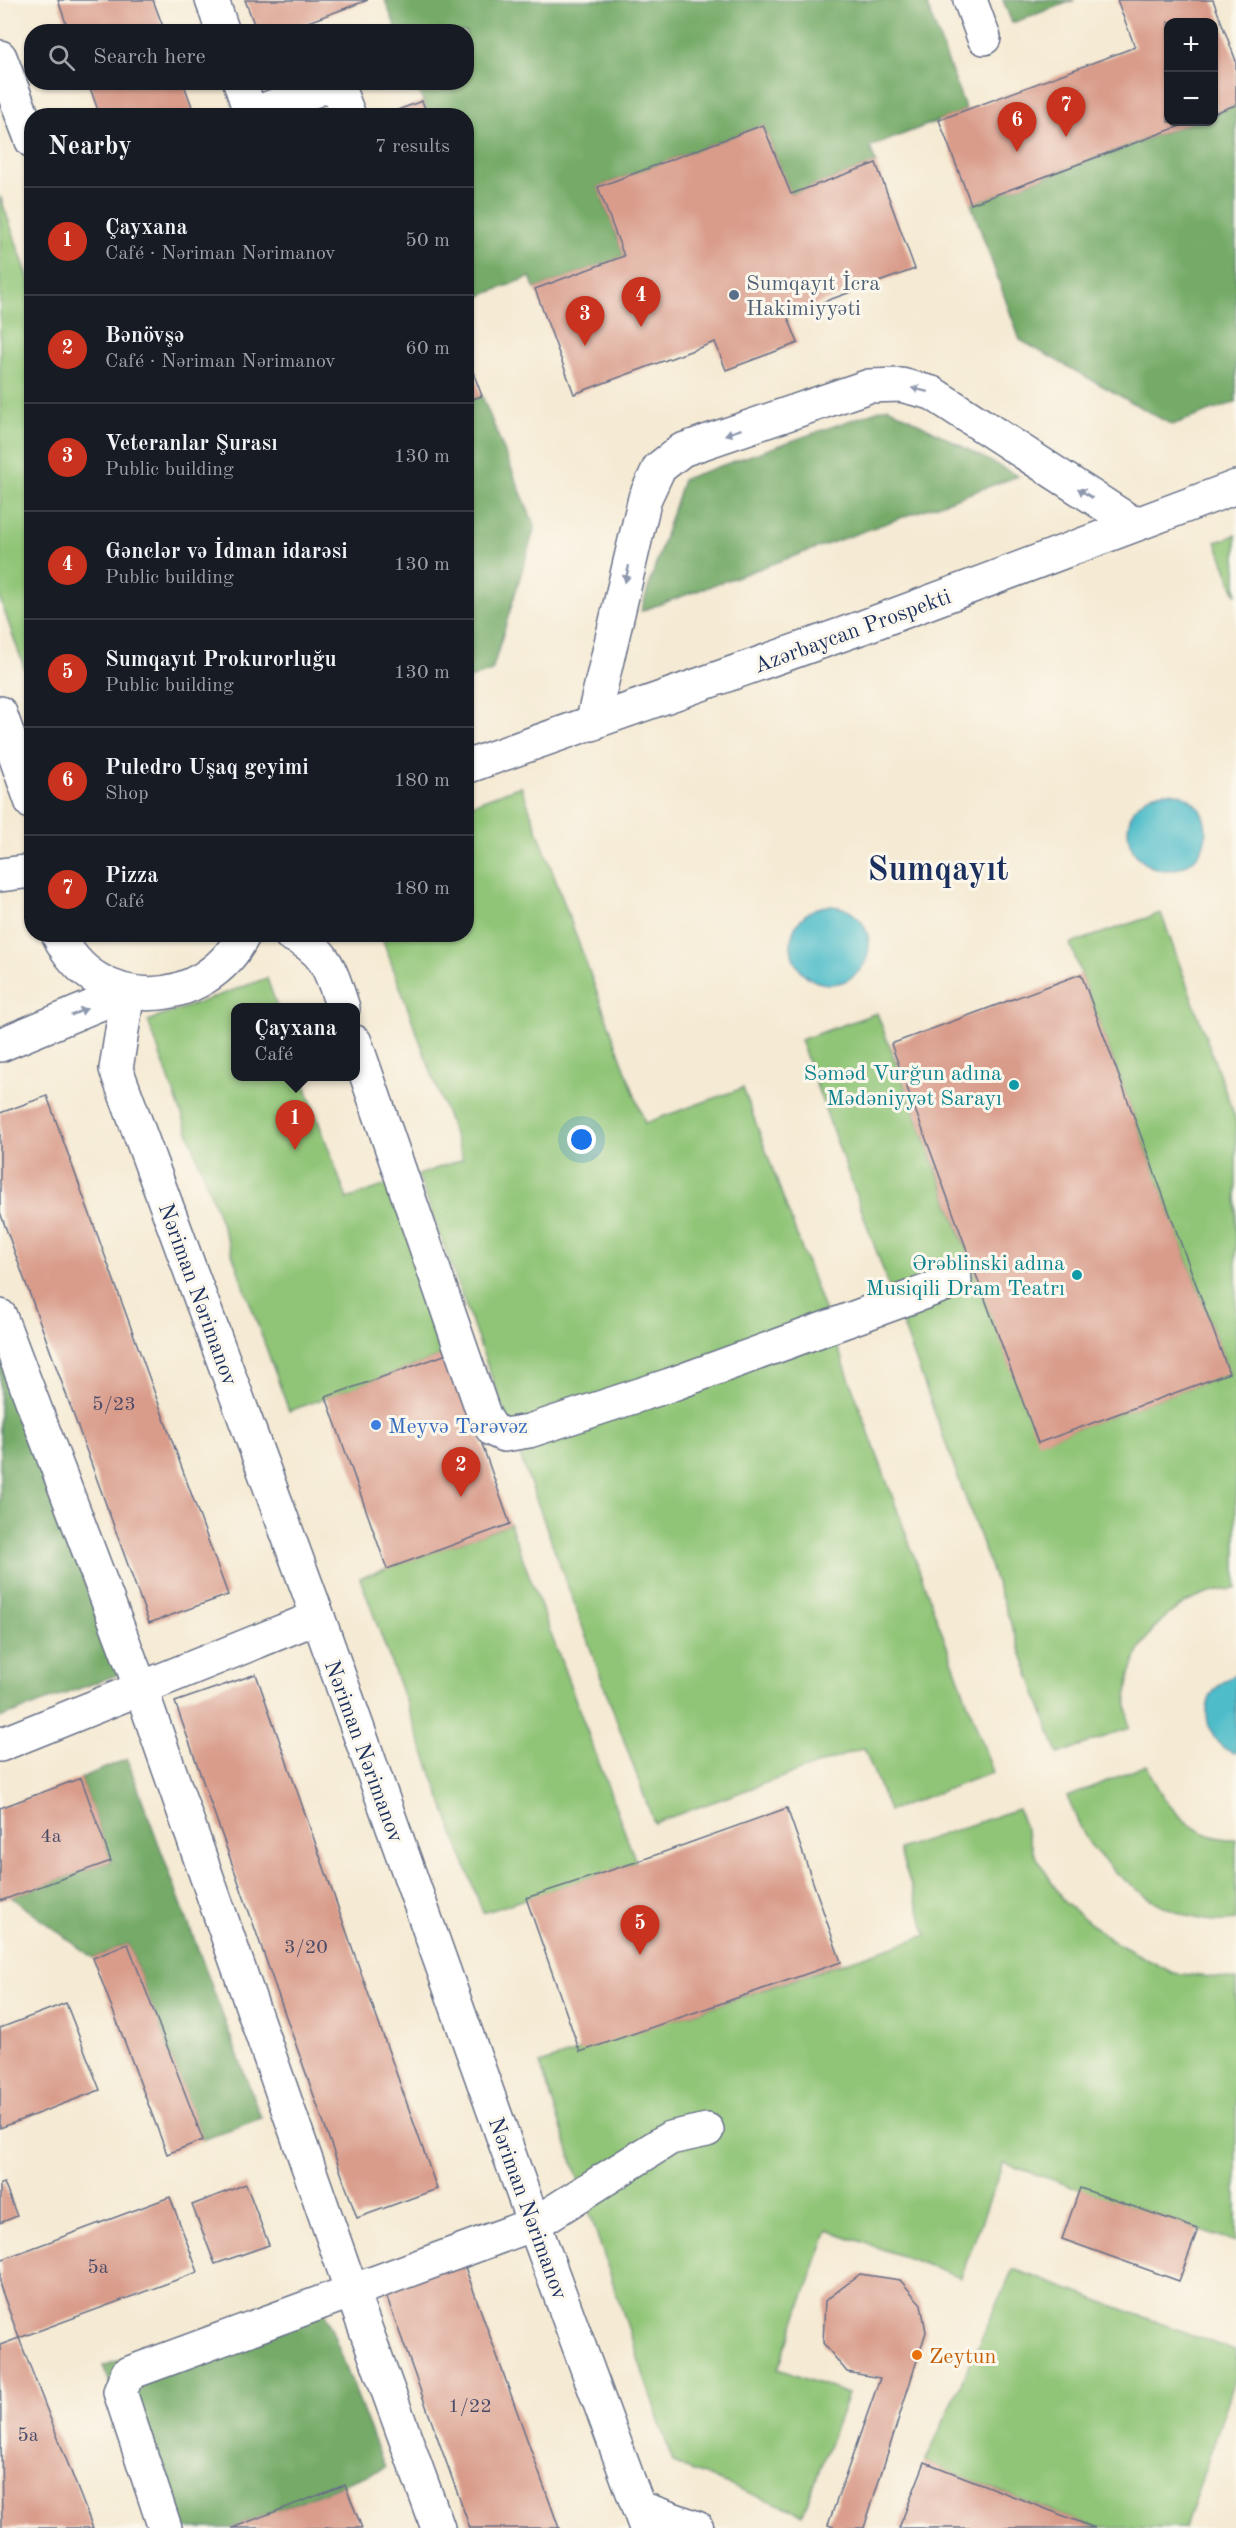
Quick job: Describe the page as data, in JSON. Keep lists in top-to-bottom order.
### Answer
{
  "streets": {
    "street": ["Azərbaycan Prospekti", "Nəriman Nərimanov"]
  },
  "districts": ["Sumqayıt"],
  "places": [
    "Sumqayıt İcra Hakimiyyəti",
    "Səməd Vurğun adına Mədəniyyət Sarayı",
    "Ərəblinski adına Musiqili Dram Teatrı",
    "Meyvə Tərəvəz",
    "Zeytun"
  ],
  "house_numbers": [
    "5/23",
    "4a",
    "3/20",
    "5a",
    "1/22",
    "5a"
  ],
  "page": {
    "map_buttons": ["+", "−"],
    "search": "Search here",
    "pins": [
      "7",
      "6",
      "4",
      "3",
      "1",
      "2",
      "5"
    ],
    "heading": ["Nearby", "7 results"],
    "list": [
      {
        "mark": "1",
        "name": "Çayxana",
        "note": "Café · Nəriman Nərimanov",
        "value": "50 m"
      },
      {
        "mark": "2",
        "name": "Bənövşə",
        "note": "Café · Nəriman Nərimanov",
        "value": "60 m"
      },
      {
        "mark": "3",
        "name": "Veteranlar Şurası",
        "note": "Public building",
        "value": "130 m"
      },
      {
        "mark": "4",
        "name": "Gənclər və İdman idarəsi",
        "note": "Public building",
        "value": "130 m"
      },
      {
        "mark": "5",
        "name": "Sumqayıt Prokurorluğu",
        "note": "Public building",
        "value": "130 m"
      },
      {
        "mark": "6",
        "name": "Puledro Uşaq geyimi",
        "note": "Shop",
        "value": "180 m"
      },
      {
        "mark": "7",
        "name": "Pizza",
        "note": "Café",
        "value": "180 m"
      }
    ],
    "popup": ["Çayxana", "Café"]
  }
}
